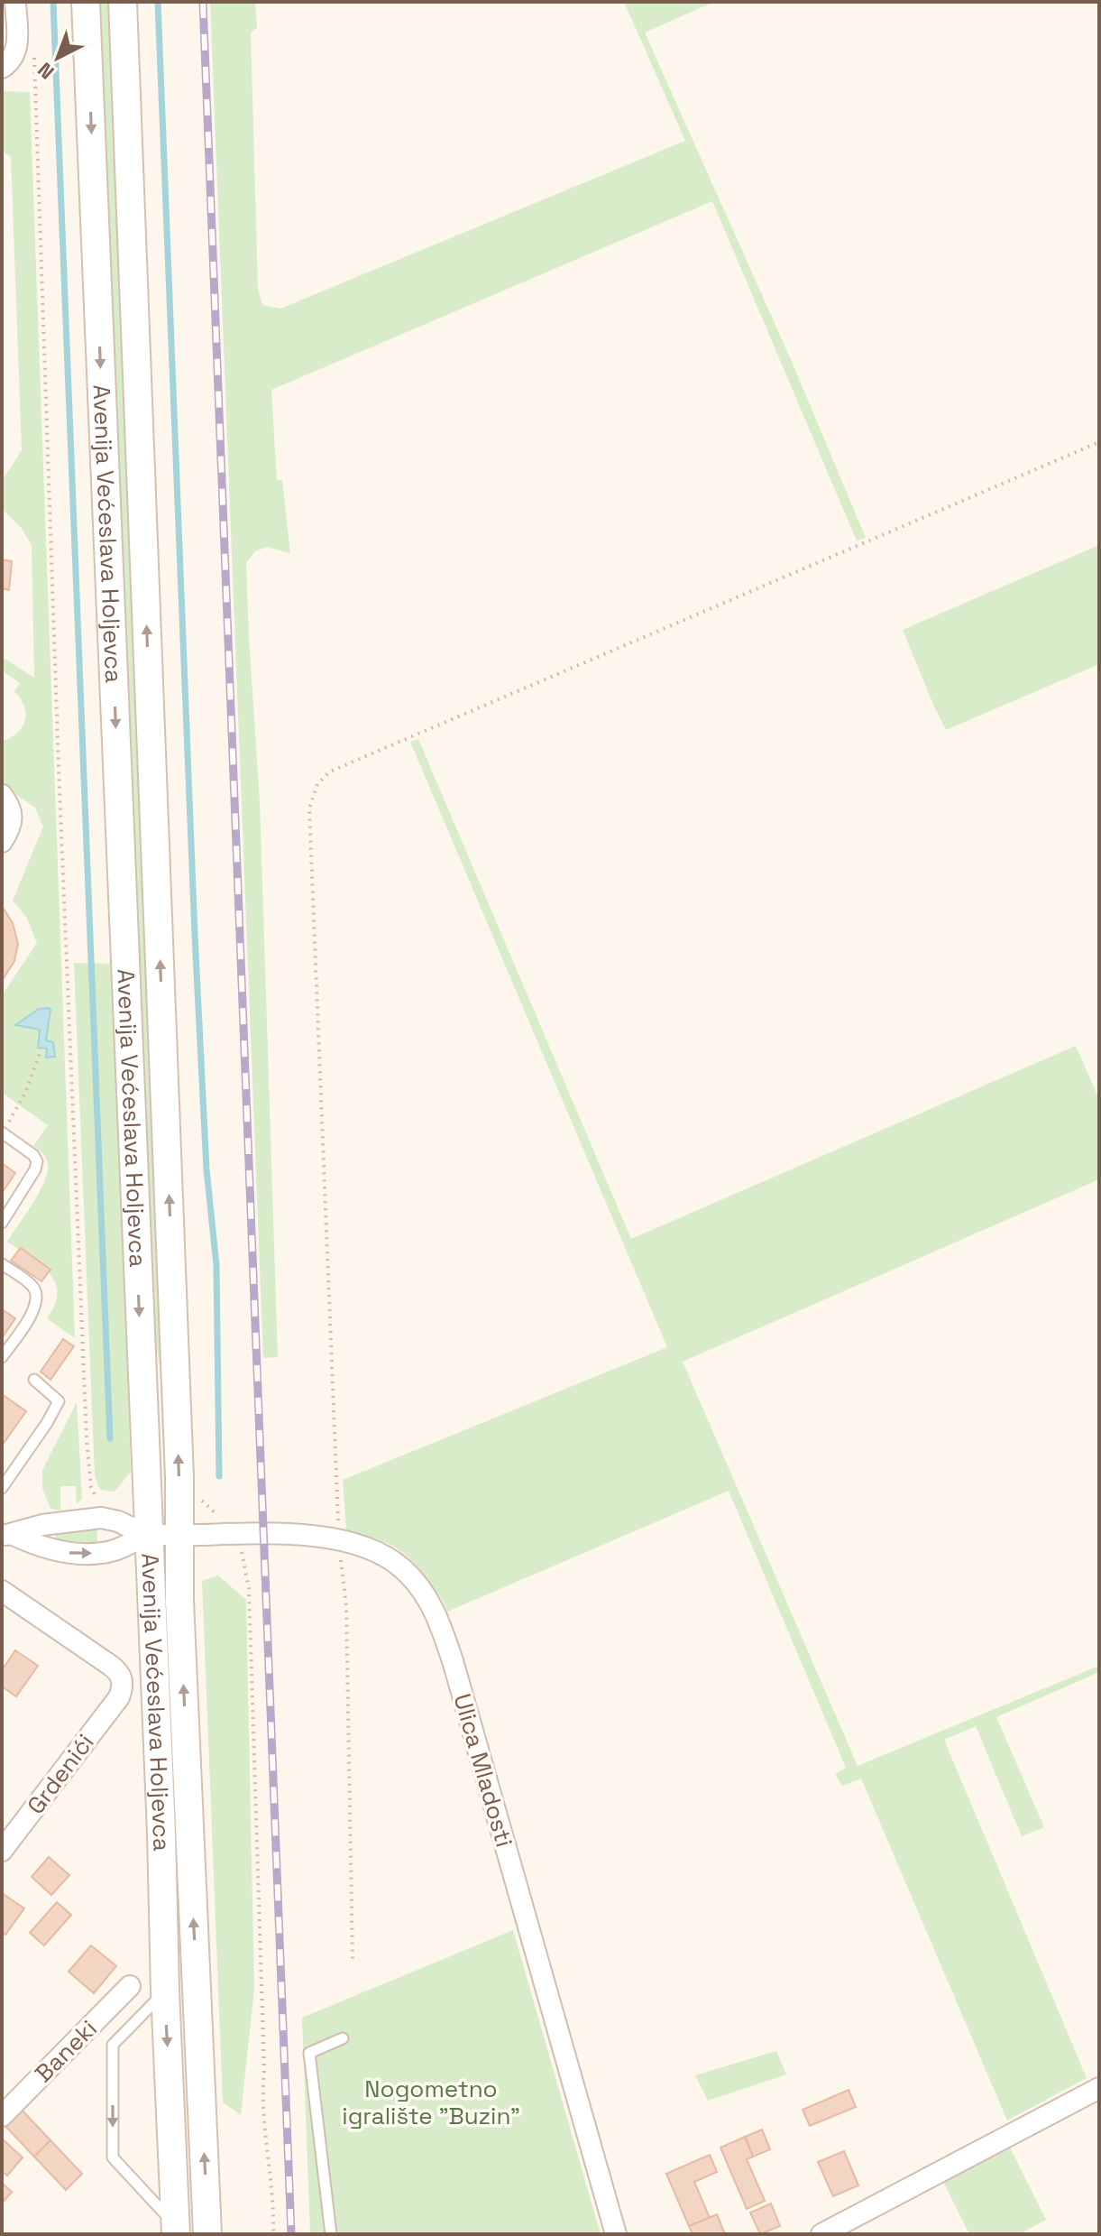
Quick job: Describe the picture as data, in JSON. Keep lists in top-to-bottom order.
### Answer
{
  "streets": {
    "main road": ["Avenija Većeslava Holjevca"],
    "street": ["Ulica Mladosti", "Grdenići", "Baneki"]
  },
  "crossings": [
    ["Avenija Većeslava Holjevca", "Ulica Mladosti"]
  ],
  "parks": ["Nogometno igralište \"Buzin\""],
  "north": "bottom left"
}
